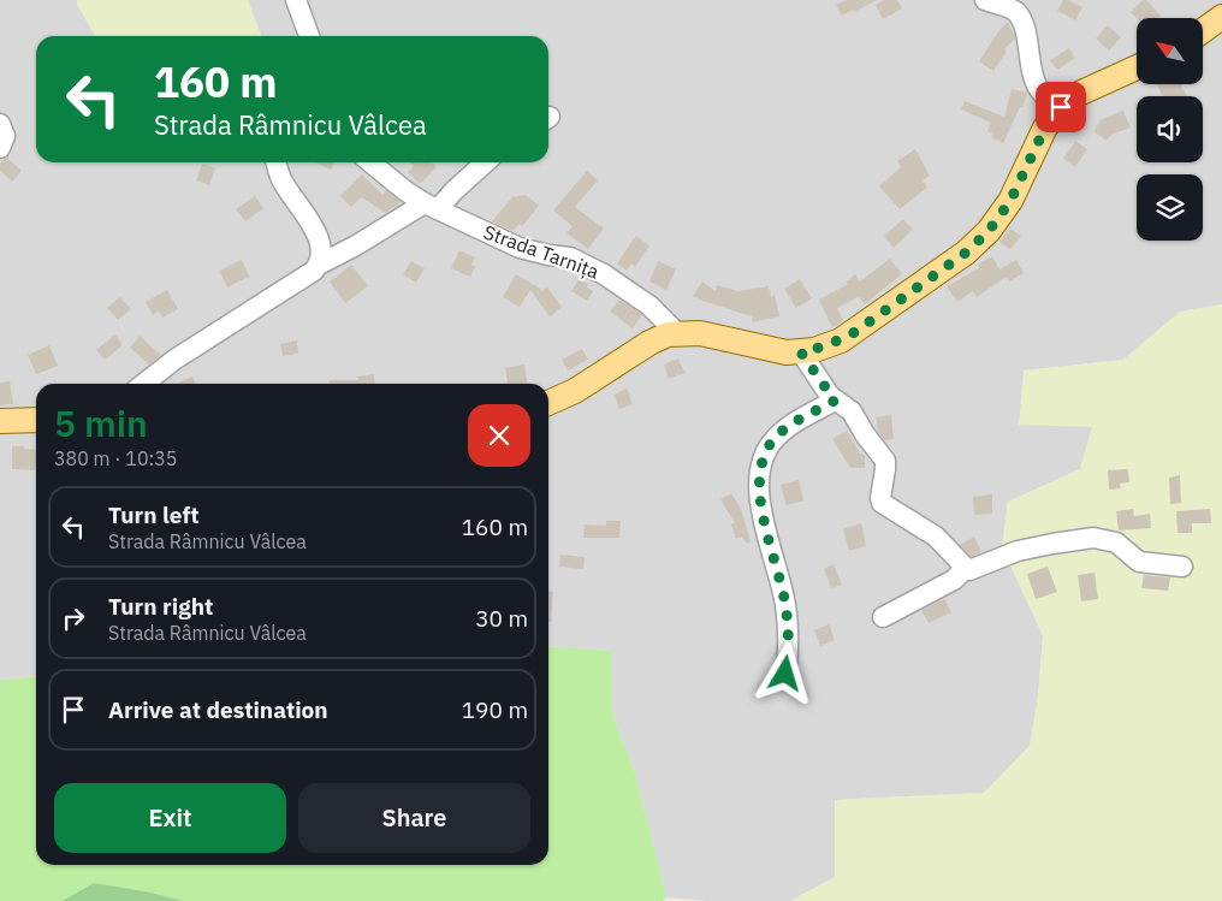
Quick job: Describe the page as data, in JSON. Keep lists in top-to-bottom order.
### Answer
{
  "streets": {
    "street": ["Strada Tarnița"]
  },
  "north": "top left",
  "page": {
    "turn": ["160 m", "Strada Râmnicu Vâlcea"],
    "heading": ["5 min", "380 m · 10:35"],
    "list": [
      {
        "name": "Turn left",
        "note": "Strada Râmnicu Vâlcea",
        "value": "160 m"
      },
      {
        "name": "Turn right",
        "note": "Strada Râmnicu Vâlcea",
        "value": "30 m"
      },
      {
        "name": "Arrive at destination",
        "value": "190 m"
      }
    ],
    "buttons": ["Exit", "Share"]
  }
}
